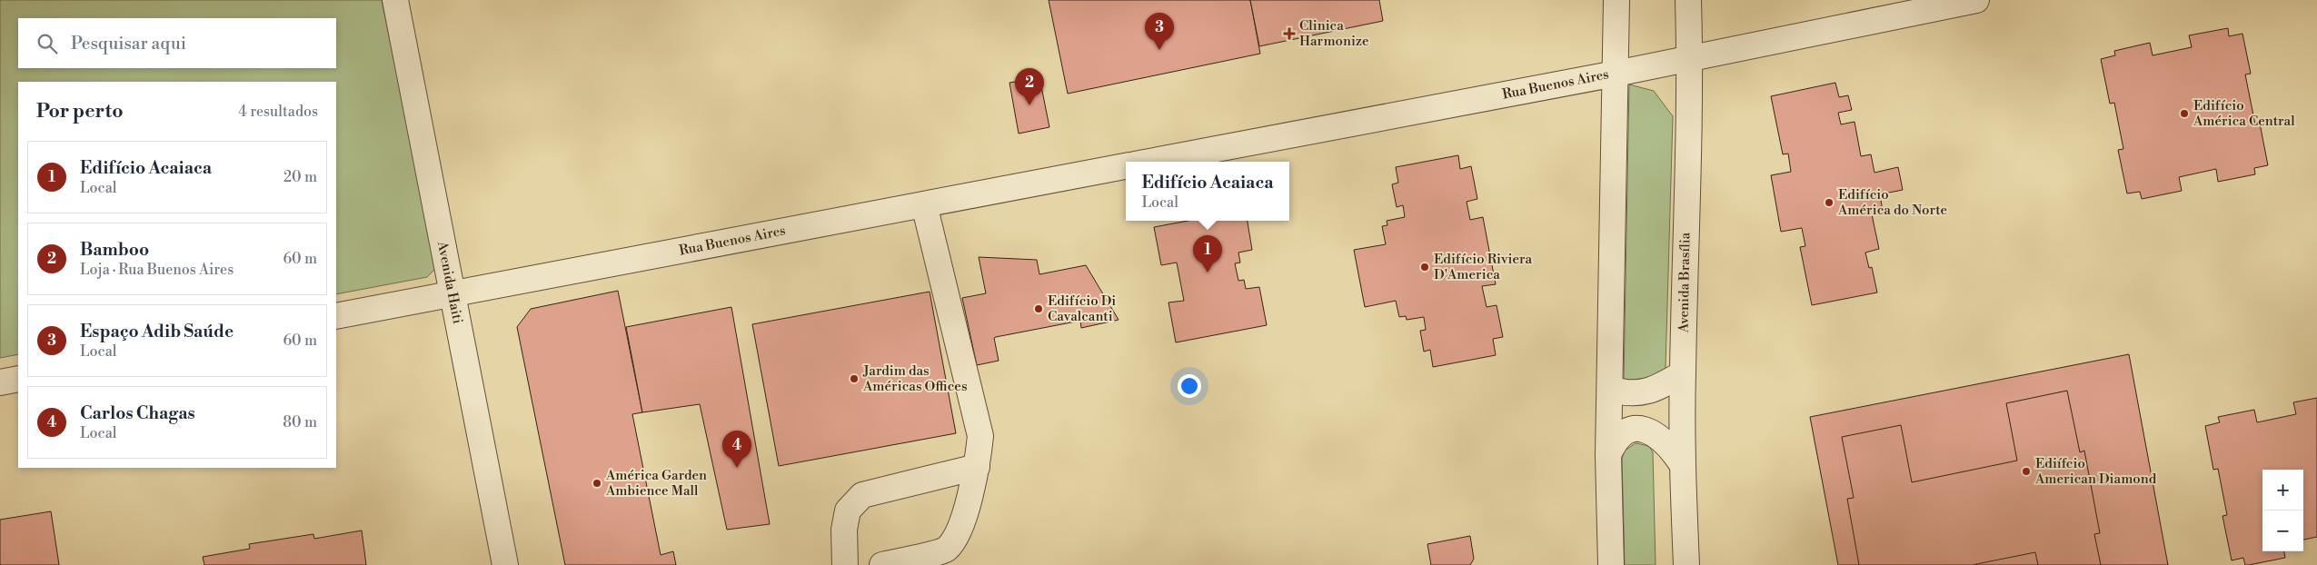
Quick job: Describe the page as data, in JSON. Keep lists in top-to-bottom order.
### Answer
{
  "streets": {
    "street": ["Rua Buenos Aires", "Avenida Haiti", "Avenida Brasília"]
  },
  "crossings": [
    ["Rua Buenos Aires", "Avenida Haiti"],
    ["Rua Buenos Aires", "Avenida Brasília"]
  ],
  "places": {
    "health": ["Clinica Harmonize"],
    "other": [
      "Edifício América Central",
      "Edifício América do Norte",
      "Edifício Riviera D'America",
      "Edifício Di Cavalcanti",
      "Jardim das Américas Offices",
      "Ediífcio American Diamond",
      "América Garden Ambience Mall"
    ]
  },
  "page": {
    "pins": [
      "3",
      "2",
      "1",
      "4"
    ],
    "search": "Pesquisar aqui",
    "heading": ["Por perto", "4 resultados"],
    "list": [
      {
        "mark": "1",
        "name": "Edifício Acaiaca",
        "note": "Local",
        "value": "20 m"
      },
      {
        "mark": "2",
        "name": "Bamboo",
        "note": "Loja · Rua Buenos Aires",
        "value": "60 m"
      },
      {
        "mark": "3",
        "name": "Espaço Adib Saúde",
        "note": "Local",
        "value": "60 m"
      },
      {
        "mark": "4",
        "name": "Carlos Chagas",
        "note": "Local",
        "value": "80 m"
      }
    ],
    "popup": ["Edifício Acaiaca", "Local"],
    "map_buttons": ["+", "−"]
  }
}
